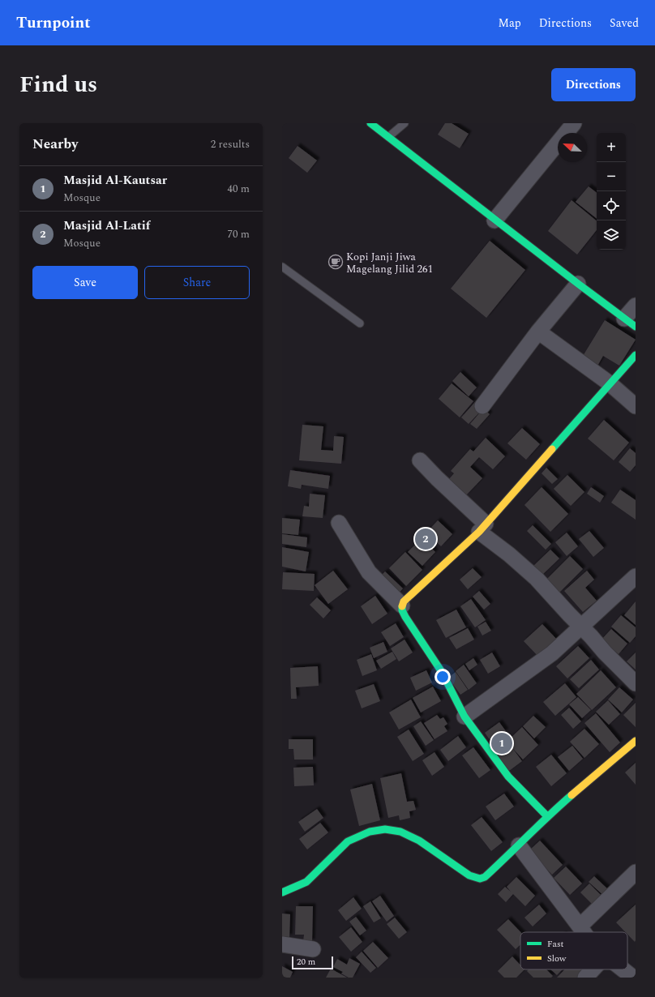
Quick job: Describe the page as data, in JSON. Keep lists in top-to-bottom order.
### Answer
{
  "places": {
    "cafe": ["Kopi Janji Jiwa Magelang Jilid 261"]
  },
  "legend": ["Fast", "Slow"],
  "scale_bar": "20 m",
  "north": "top left",
  "page": {
    "header": "Turnpoint",
    "nav": ["Map", "Directions", "Saved"],
    "title": "Find us",
    "buttons": [
      "Directions",
      ["Save", "Share"]
    ],
    "heading": ["Nearby", "2 results"],
    "map_buttons": ["+", "−"],
    "list": [
      {
        "mark": "1",
        "name": "Masjid Al-Kautsar",
        "note": "Mosque",
        "value": "40 m"
      },
      {
        "mark": "2",
        "name": "Masjid Al-Latif",
        "note": "Mosque",
        "value": "70 m"
      }
    ],
    "pins": ["2", "1"],
    "scale": "20 m"
  }
}
